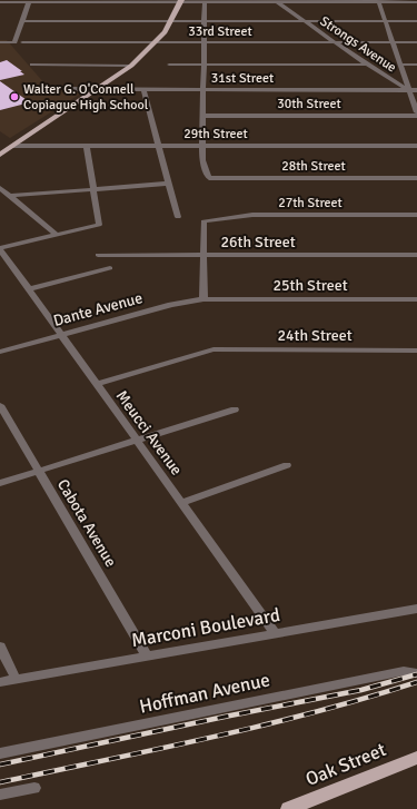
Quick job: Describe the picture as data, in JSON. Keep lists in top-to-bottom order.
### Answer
{
  "streets": {
    "main road": ["Oak Street"],
    "street": [
      "33rd Street",
      "Strongs Avenue",
      "31st Street",
      "30th Street",
      "29th Street",
      "28th Street",
      "27th Street",
      "26th Street",
      "25th Street",
      "Dante Avenue",
      "24th Street",
      "Meucci Avenue",
      "Cabota Avenue",
      "Marconi Boulevard",
      "Hoffman Avenue"
    ]
  },
  "crossings": [
    ["33rd Street", "Strongs Avenue"],
    ["Strongs Avenue", "31st Street"],
    ["29th Street", "28th Street"],
    ["27th Street", "26th Street"],
    ["25th Street", "Dante Avenue"],
    ["Dante Avenue", "Meucci Avenue"],
    ["24th Street", "Meucci Avenue"],
    ["Meucci Avenue", "Marconi Boulevard"],
    ["Cabota Avenue", "Marconi Boulevard"]
  ],
  "places": ["Walter G. O'Connell Copiague High School"]
}
